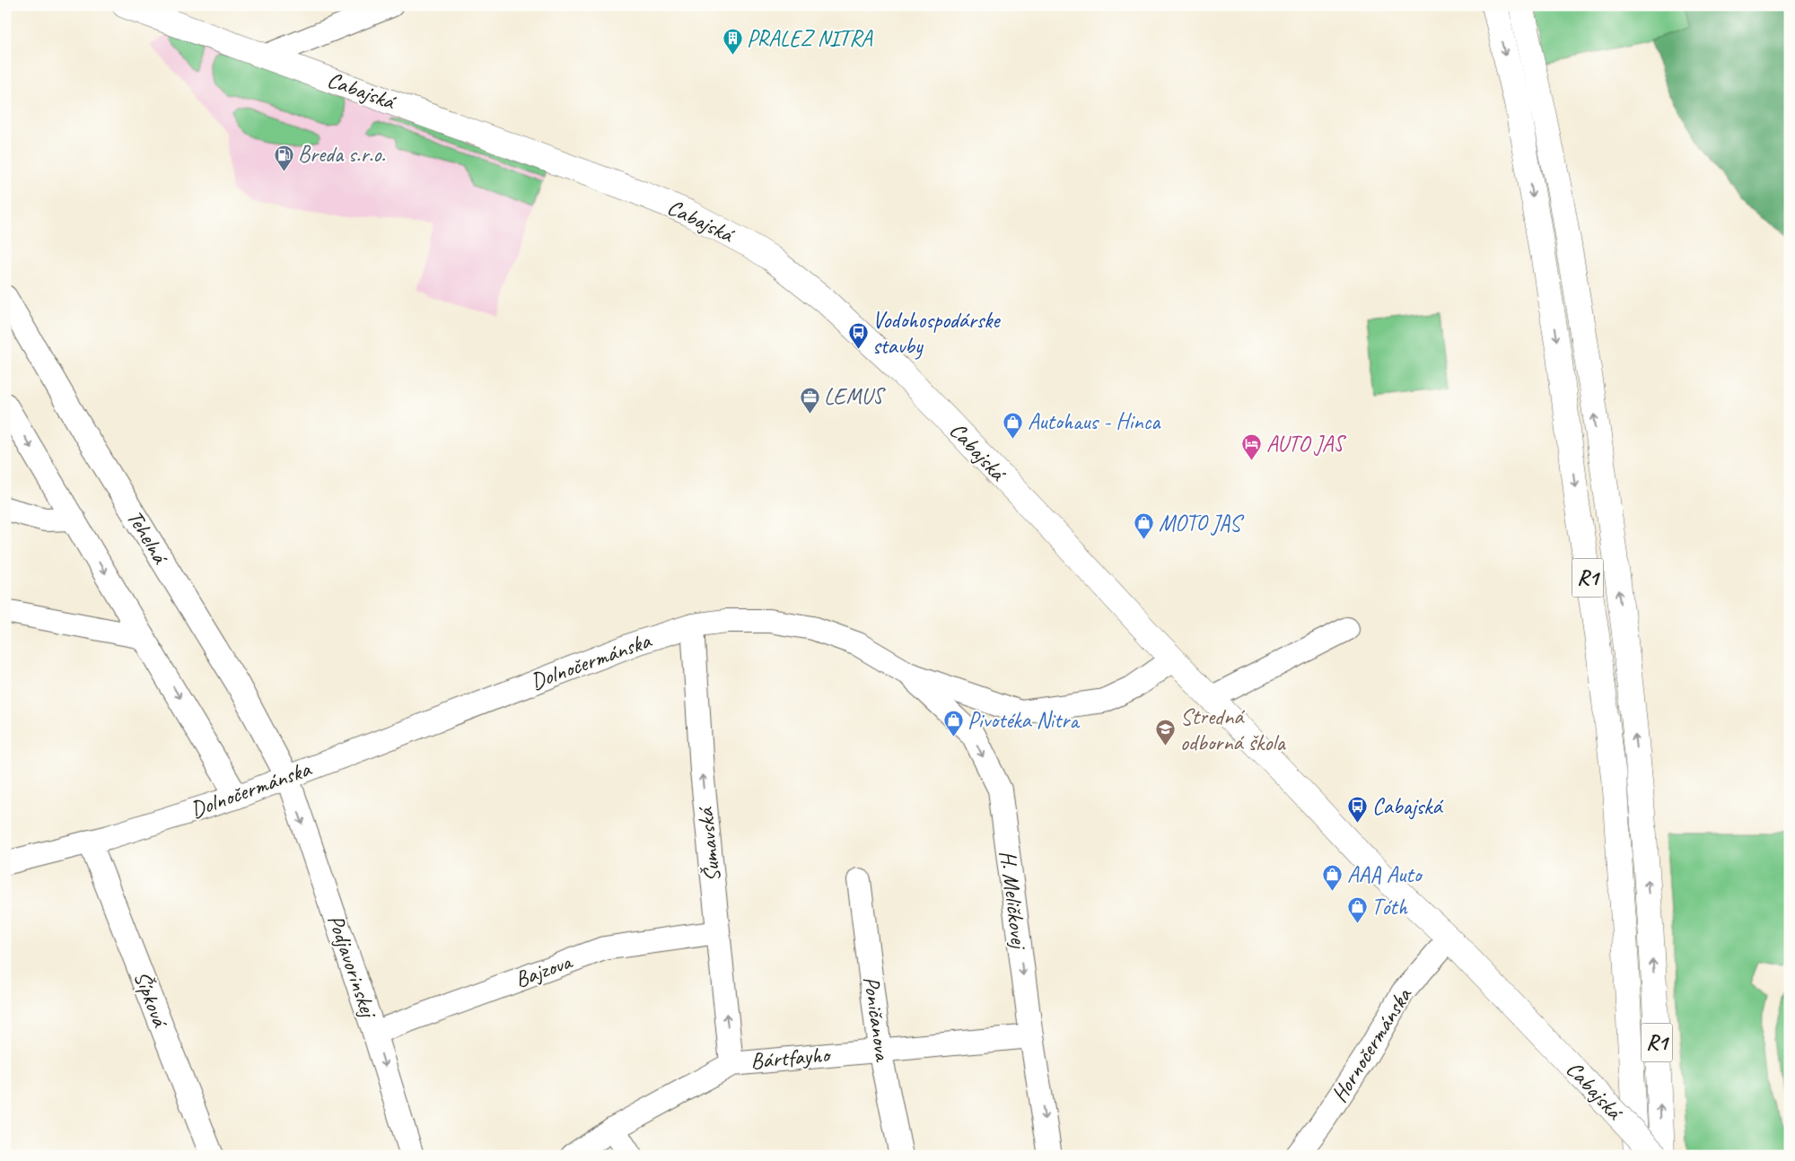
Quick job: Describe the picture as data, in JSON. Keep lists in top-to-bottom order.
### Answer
{
  "streets": {
    "main road": ["Cabajská", "R1"],
    "street": [
      "Tehelná",
      "Dolnočermánska",
      "Šumavská",
      "H. Meličkovej",
      "Podjavorinskej",
      "Bajzova",
      "Šípková",
      "Poničanova",
      "Hornočermánska",
      "Bártfayho"
    ]
  },
  "crossings": [
    ["Cabajská", "Dolnočermánska"],
    ["Cabajská", "Hornočermánska"],
    ["Tehelná", "Dolnočermánska"],
    ["Tehelná", "Podjavorinskej"],
    ["Dolnočermánska", "Šumavská"],
    ["Dolnočermánska", "H. Meličkovej"],
    ["Dolnočermánska", "Podjavorinskej"],
    ["Dolnočermánska", "Šípková"],
    ["Šumavská", "Bajzova"],
    ["Šumavská", "Bártfayho"],
    ["H. Meličkovej", "Bártfayho"],
    ["Podjavorinskej", "Bajzova"],
    ["Poničanova", "Bártfayho"]
  ],
  "one_way": ["Šumavská", "H. Meličkovej", "Podjavorinskej"],
  "places": {
    "building": ["PRALEZ NITRA"],
    "fuel station": ["Breda s.r.o."],
    "bus stop": ["Vodohospodárske stavby", "Cabajská"],
    "office": ["LEMUS"],
    "shop": [
      "Autohaus - Hinca",
      "MOTO JAS",
      "Pivotéka Nitra",
      "AAA Auto",
      "Tóth"
    ],
    "hotel": ["AUTO JAS"],
    "school or university": ["Stredná odborná škola"]
  }
}
